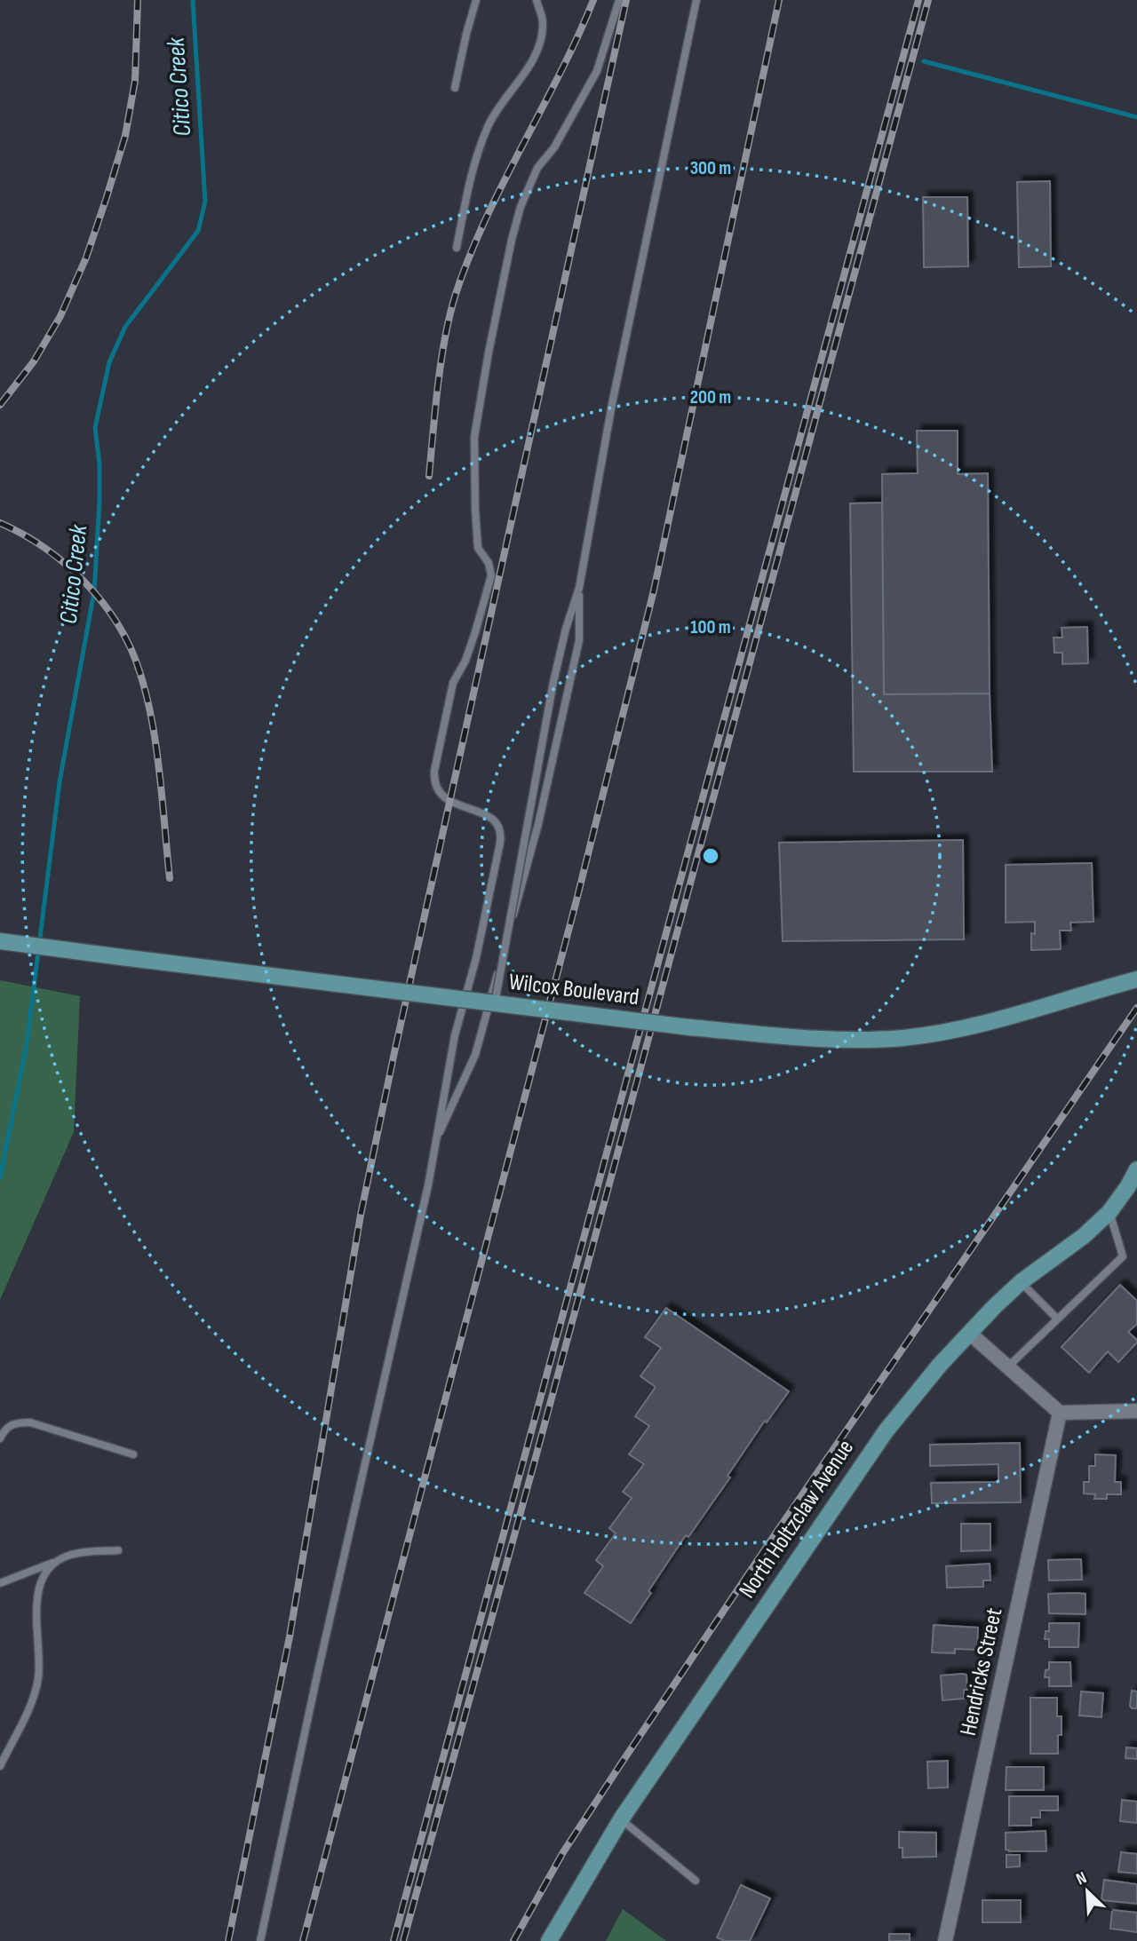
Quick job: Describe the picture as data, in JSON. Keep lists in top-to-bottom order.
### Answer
{
  "streets": {
    "main road": ["Wilcox Boulevard", "North Holtzclaw Avenue"],
    "street": ["Hendricks Street"]
  },
  "water": ["Citico Creek"],
  "north": "top left",
  "rings": ["300 m", "200 m", "100 m"]
}
